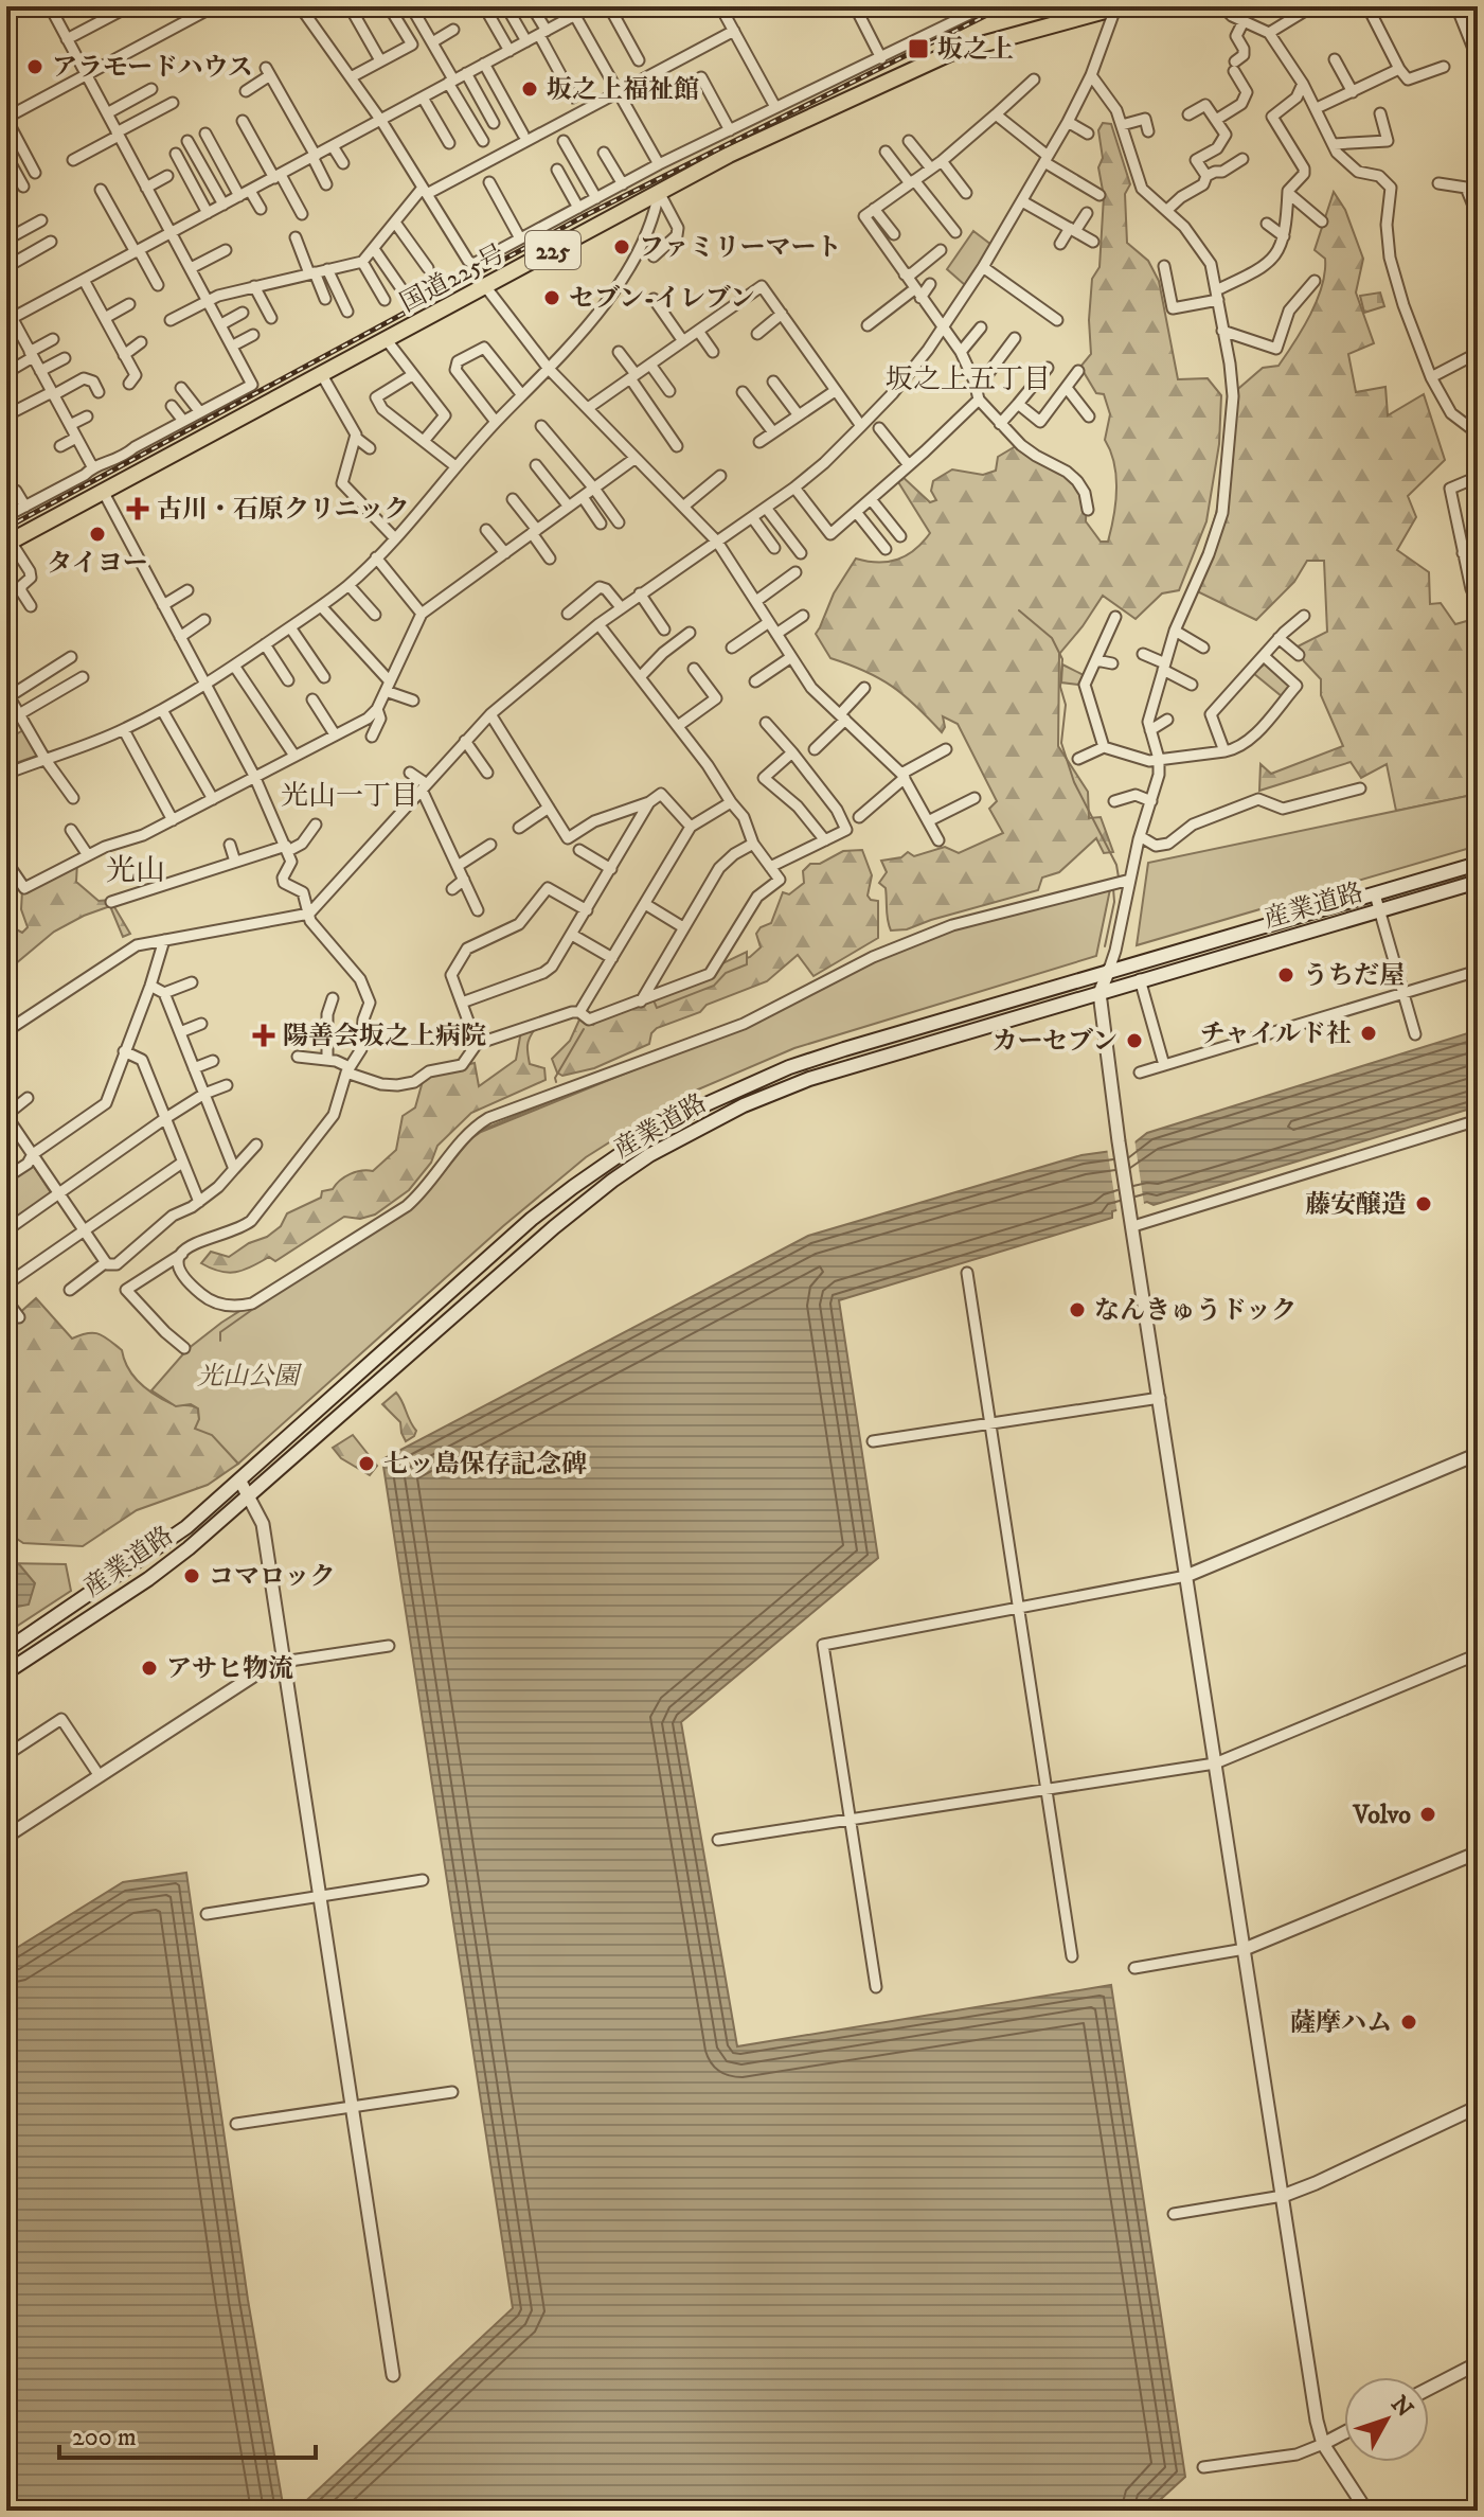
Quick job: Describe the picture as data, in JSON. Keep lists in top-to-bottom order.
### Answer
{
  "streets": {
    "highway": ["225", "国道225号"],
    "main road": ["産業道路"]
  },
  "districts": ["坂之上五丁目", "光山一丁目", "光山"],
  "parks": ["光山公園"],
  "places": {
    "transit": ["坂之上"],
    "other": [
      "アラモードハウス",
      "坂之上福祉館",
      "ファミリーマート",
      "セブン-イレブン",
      "タイヨー",
      "うちだ屋",
      "チャイルド社",
      "カーセブン",
      "藤安醸造",
      "なんきゅうドック",
      "七ッ島保存記念碑",
      "コマロック",
      "アサヒ物流",
      "Volvo",
      "薩摩ハム"
    ],
    "health": ["古川・石原クリニック", "陽善会坂之上病院"]
  },
  "scale_bar": "200 m",
  "north": "top right"
}
